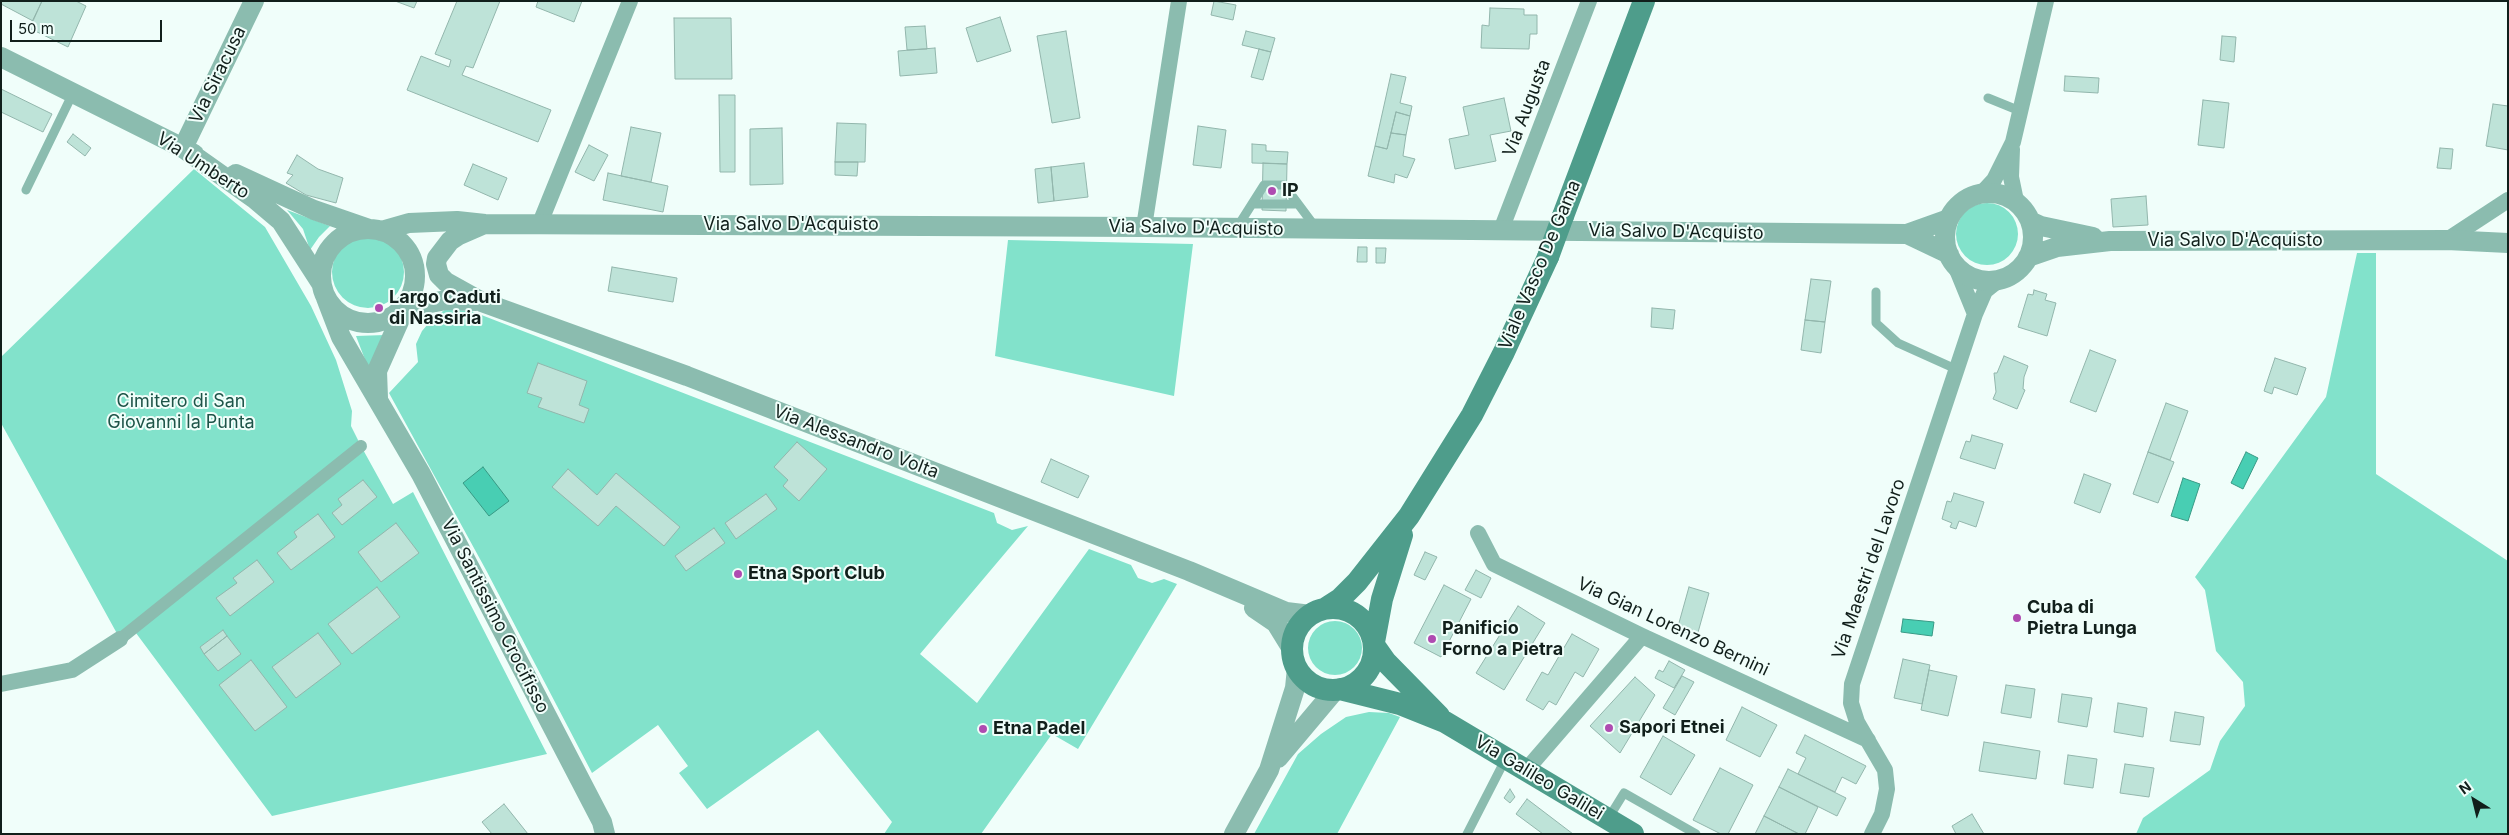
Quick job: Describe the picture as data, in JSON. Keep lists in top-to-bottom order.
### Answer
{
  "streets": {
    "main road": ["Viale Vasco De Gama", "Via Galileo Galilei"],
    "street": [
      "Via Siracusa",
      "Via Augusta",
      "Via Umberto",
      "Via Salvo D'Acquisto",
      "Via Alessandro Volta",
      "Via Maestri del Lavoro",
      "Via Santissimo Crocifisso",
      "Via Gian Lorenzo Bernini"
    ]
  },
  "crossings": [
    ["Via Siracusa", "Via Umberto"],
    ["Via Augusta", "Via Salvo D'Acquisto"],
    ["Via Umberto", "Via Santissimo Crocifisso"],
    ["Via Maestri del Lavoro", "Via Gian Lorenzo Bernini"]
  ],
  "parks": ["Cimitero di San Giovanni la Punta"],
  "places": [
    "IP",
    "Largo Caduti di Nassiria",
    "Etna Sport Club",
    "Cuba di Pietra Lunga",
    "Panificio Forno a Pietra",
    "Sapori Etnei",
    "Etna Padel"
  ],
  "scale_bar": "50 m",
  "north": "top left"
}
